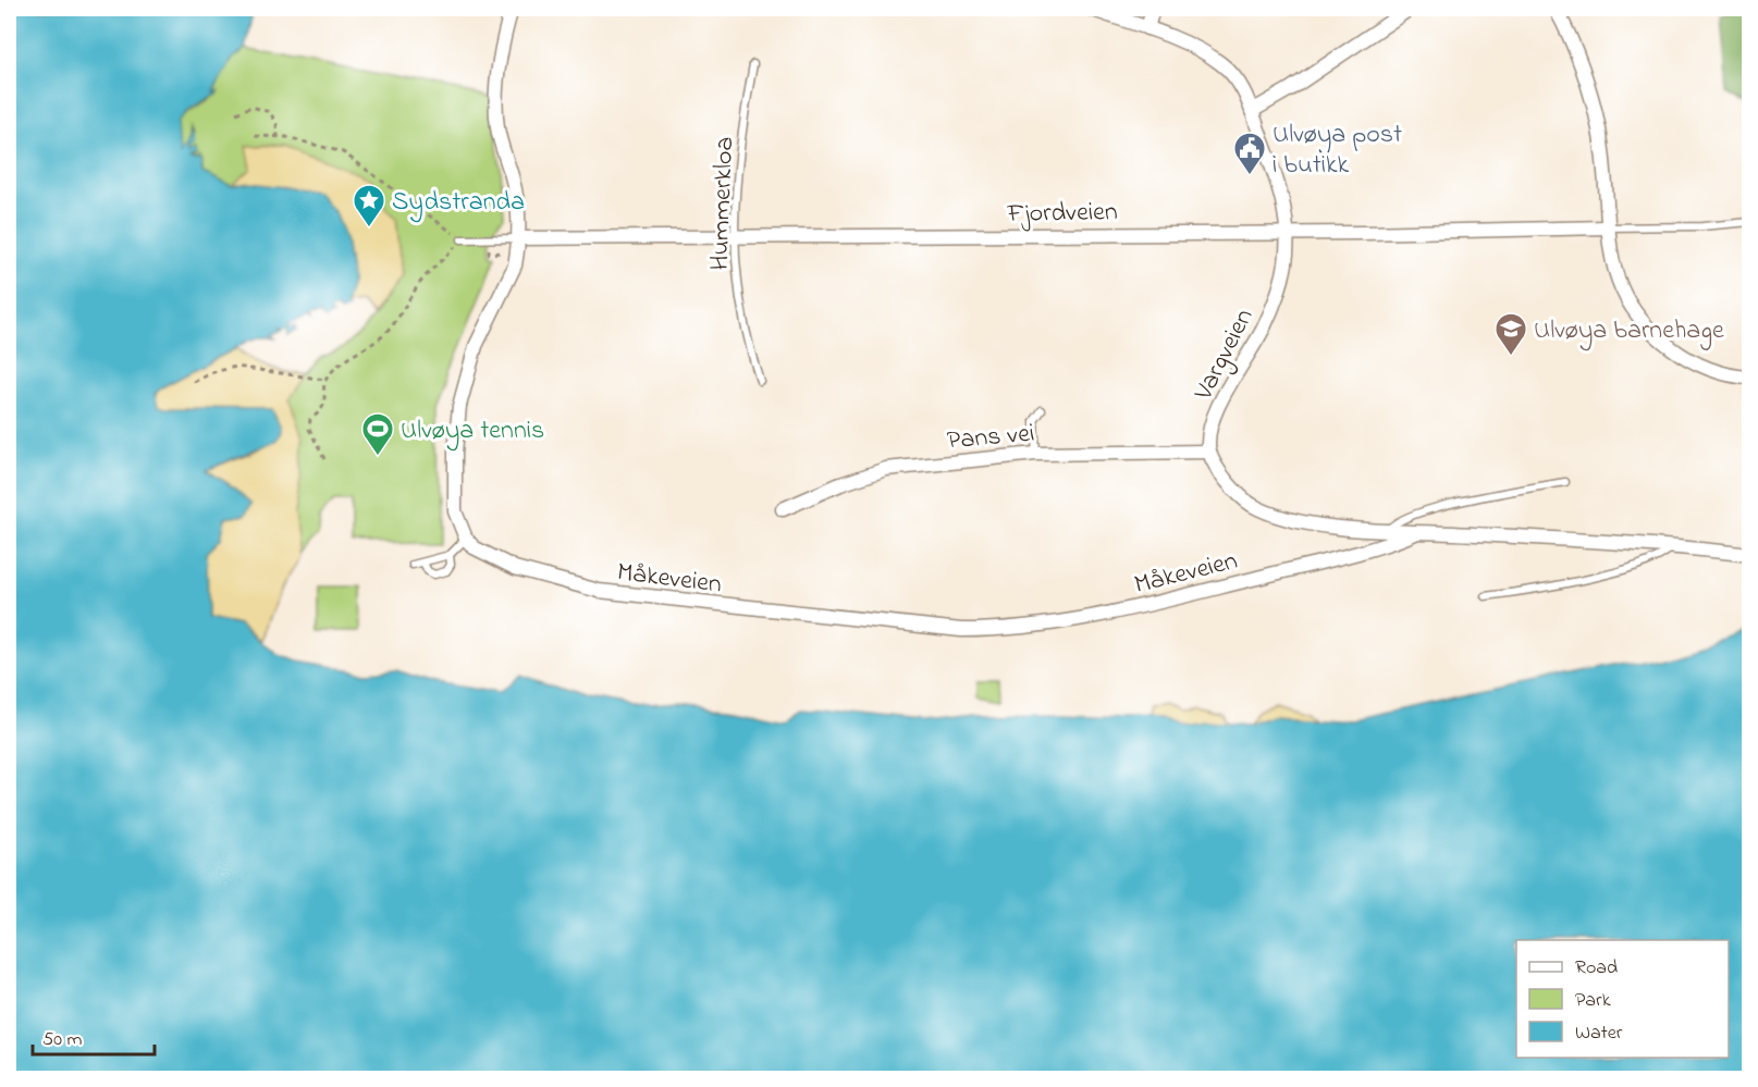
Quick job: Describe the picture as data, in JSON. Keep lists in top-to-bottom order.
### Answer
{
  "streets": {
    "street": [
      "Fjordveien",
      "Vargveien",
      "Pans vei",
      "Måkeveien"
    ],
    "lane": ["Hummerkloa"]
  },
  "crossings": [
    ["Hummerkloa", "Fjordveien"],
    ["Fjordveien", "Vargveien"],
    ["Vargveien", "Pans vei"]
  ],
  "places": {
    "public building": ["Ulvøya post i butikk"],
    "place": ["Sydstranda"],
    "school or university": ["Ulvøya barnehage"],
    "sports": ["Ulvøya tennis"]
  },
  "legend": ["Road", "Park", "Water"],
  "scale_bar": "50 m"
}
